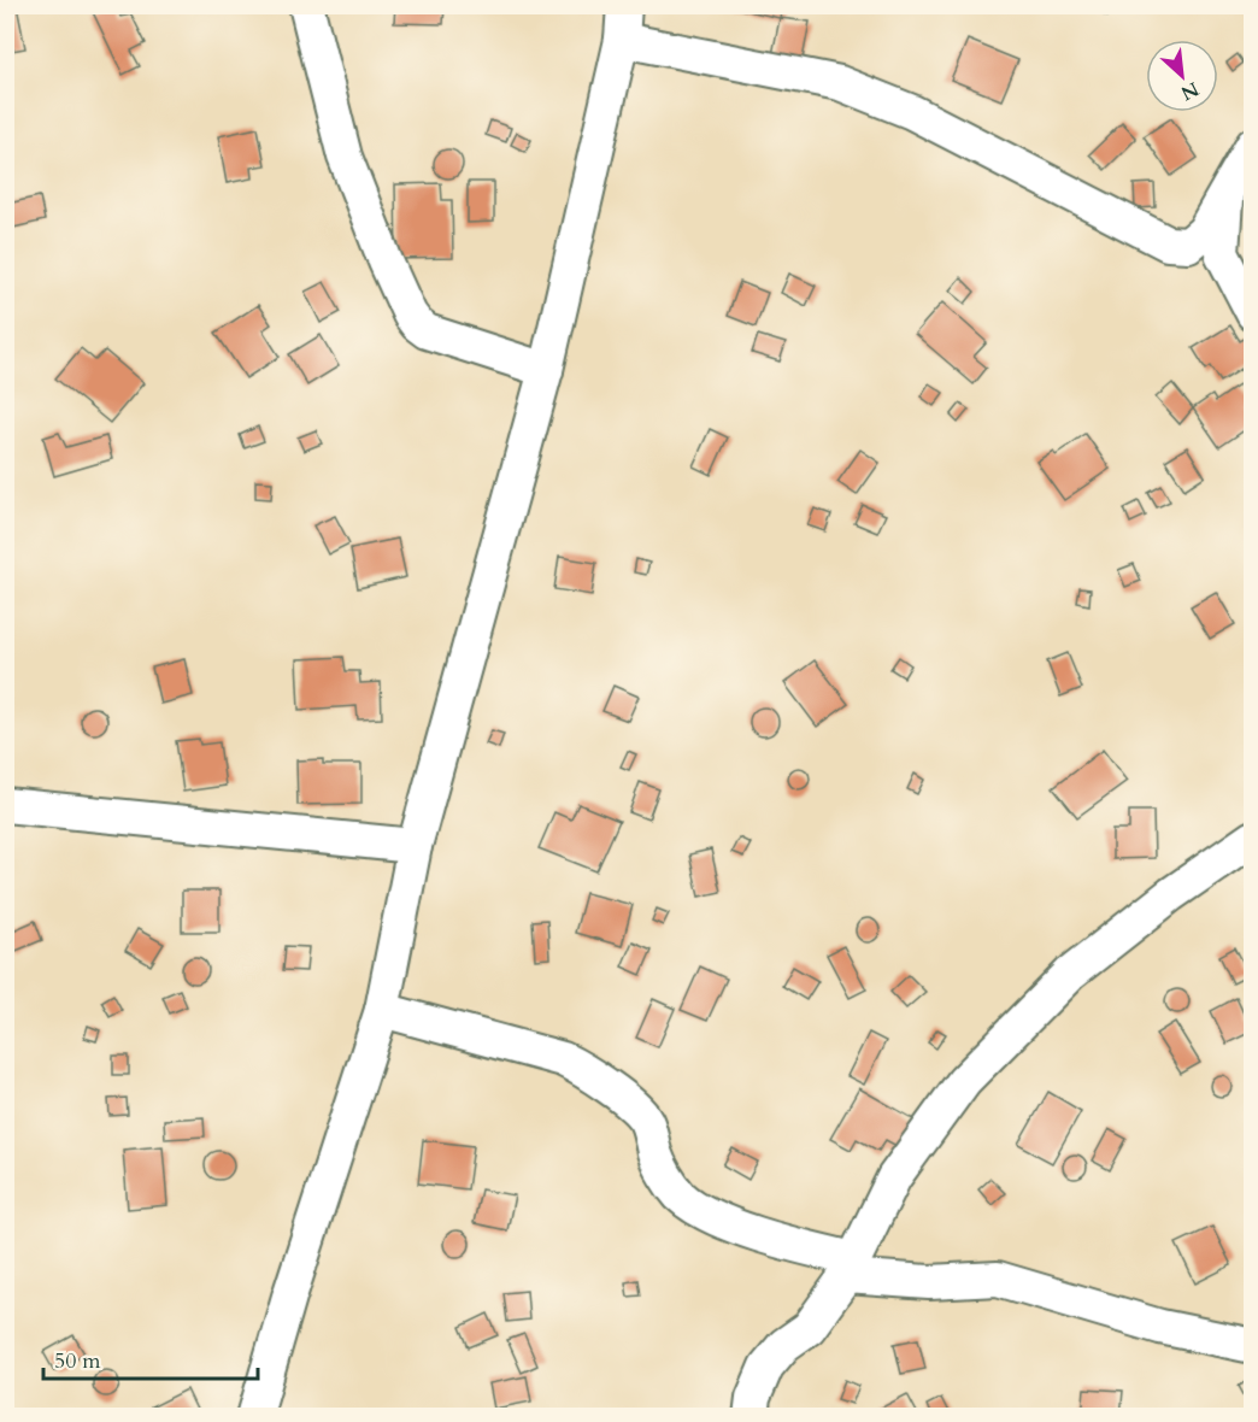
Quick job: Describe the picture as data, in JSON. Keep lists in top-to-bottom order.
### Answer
{
  "scale_bar": "50 m",
  "north": "bottom right"
}
